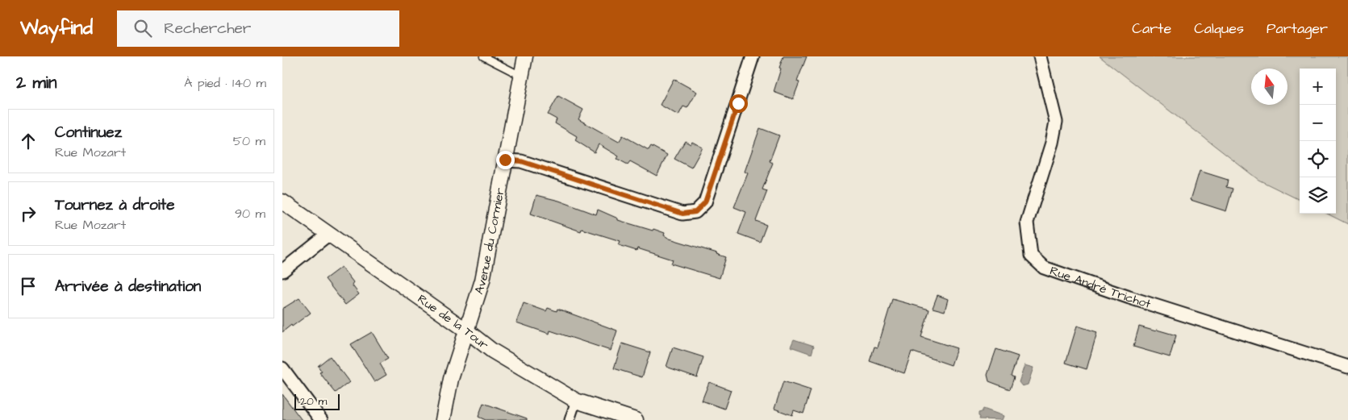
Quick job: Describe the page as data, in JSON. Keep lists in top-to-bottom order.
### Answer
{
  "streets": {
    "street": ["Avenue du Cormier", "Rue André Trichot", "Rue de la Tour"]
  },
  "crossings": [
    ["Avenue du Cormier", "Rue de la Tour"]
  ],
  "scale_bar": "20 m",
  "north": "top",
  "page": {
    "header": "Wayfind",
    "search": "Rechercher",
    "nav": ["Carte", "Calques", "Partager"],
    "heading": ["2 min", "À pied · 140 m"],
    "map_buttons": ["+", "−"],
    "list": [
      ["Continuez", "Rue Mozart", "50 m"],
      ["Tournez à droite", "Rue Mozart", "90 m"],
      "Arrivée à destination"
    ],
    "scale": "20 m"
  }
}
